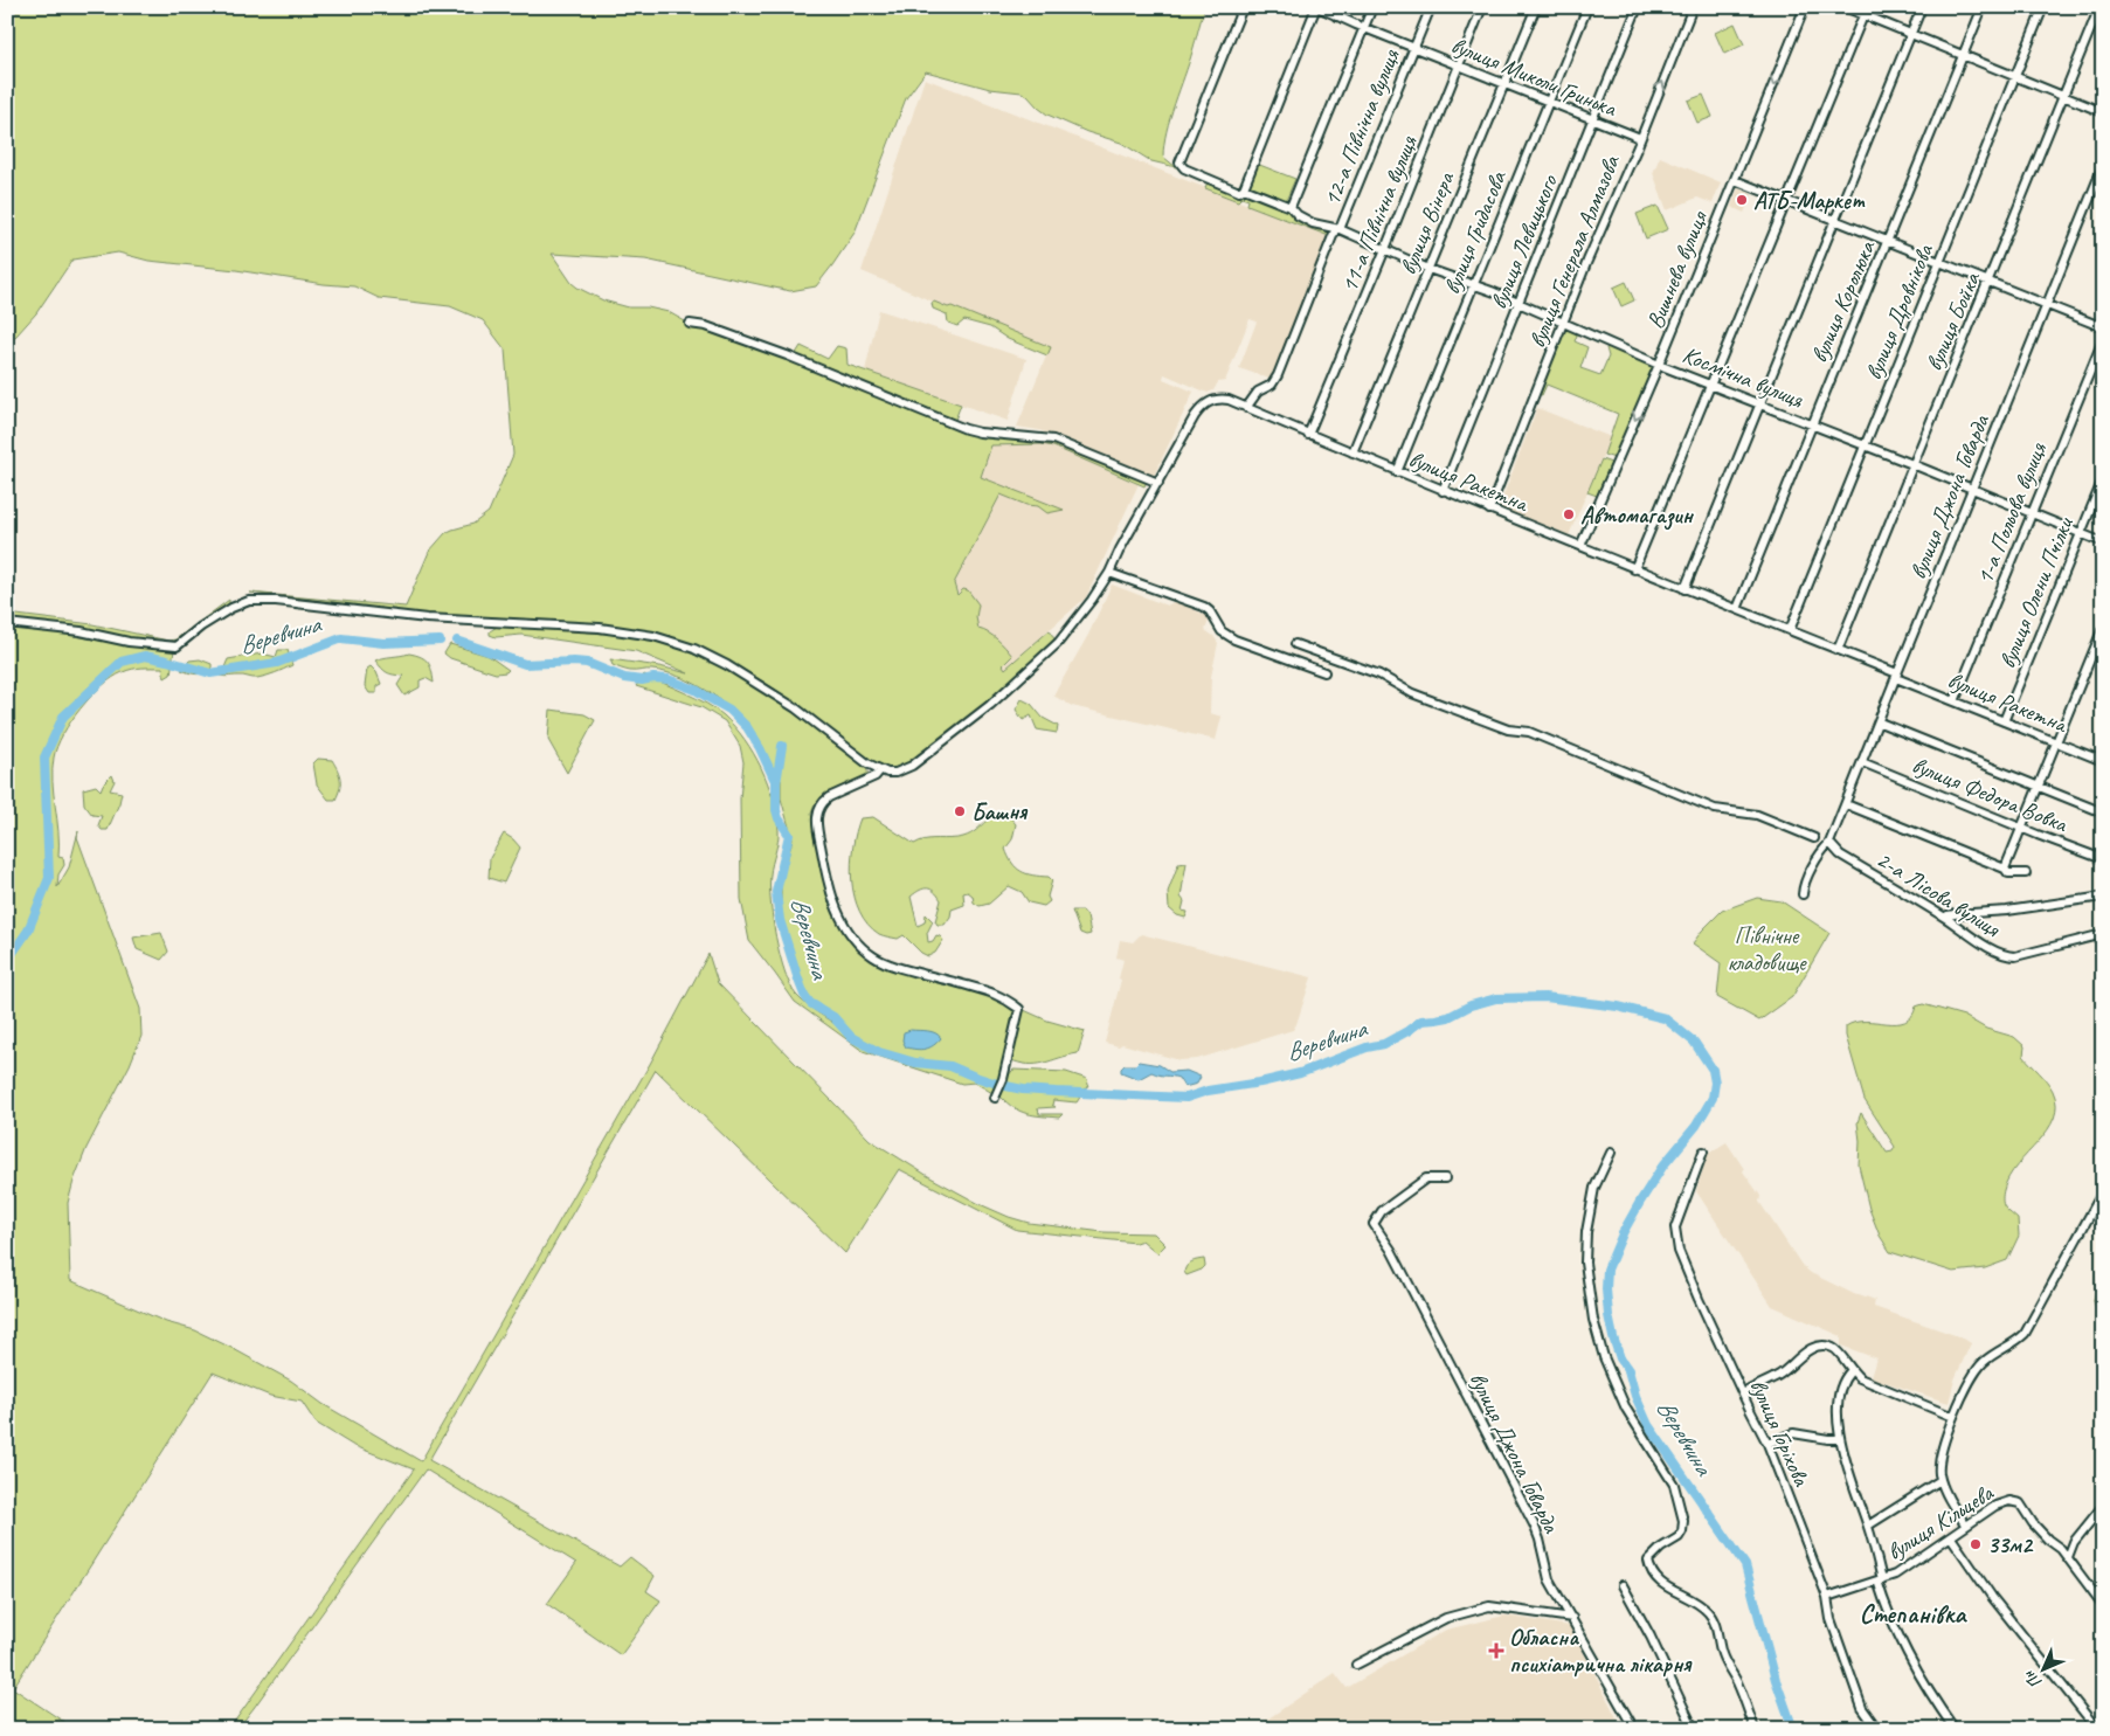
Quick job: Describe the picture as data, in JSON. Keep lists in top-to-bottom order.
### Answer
{
  "streets": {
    "street": [
      "вулиця Миколи Гринька",
      "12-а Північна вулиця",
      "11-а Північна вулиця",
      "вулиця Вінера",
      "вулиця Гридасова",
      "вулиця Левицького",
      "вулиця Генерала Алмазова",
      "Вишнева вулиця",
      "вулиця Королюка",
      "вулиця Дровнікова",
      "вулиця Бойка",
      "Космічна вулиця",
      "вулиця Ракетна",
      "вулиця Джона Говарда",
      "1-а Польова вулиця",
      "вулиця Олени Пчілки",
      "вулиця Федора Вовка",
      "2-а Лісова вулиця",
      "вулиця Горіхова",
      "вулиця Кільцева"
    ]
  },
  "crossings": [
    ["вулиця Миколи Гринька", "12-а Північна вулиця"],
    ["вулиця Миколи Гринька", "11-а Північна вулиця"],
    ["вулиця Миколи Гринька", "вулиця Вінера"],
    ["вулиця Миколи Гринька", "вулиця Гридасова"],
    ["вулиця Миколи Гринька", "вулиця Левицького"],
    ["вулиця Миколи Гринька", "вулиця Генерала Алмазова"],
    ["12-а Північна вулиця", "Космічна вулиця"],
    ["12-а Північна вулиця", "вулиця Ракетна"],
    ["11-а Північна вулиця", "Космічна вулиця"],
    ["11-а Північна вулиця", "вулиця Ракетна"],
    ["вулиця Вінера", "Космічна вулиця"],
    ["вулиця Вінера", "вулиця Ракетна"],
    ["вулиця Гридасова", "Космічна вулиця"],
    ["вулиця Гридасова", "вулиця Ракетна"],
    ["вулиця Левицького", "Космічна вулиця"],
    ["вулиця Левицького", "вулиця Ракетна"],
    ["вулиця Генерала Алмазова", "Космічна вулиця"],
    ["вулиця Генерала Алмазова", "вулиця Ракетна"],
    ["Вишнева вулиця", "Космічна вулиця"],
    ["Вишнева вулиця", "вулиця Ракетна"],
    ["вулиця Королюка", "Космічна вулиця"],
    ["вулиця Королюка", "вулиця Ракетна"],
    ["вулиця Дровнікова", "Космічна вулиця"],
    ["вулиця Дровнікова", "вулиця Ракетна"],
    ["вулиця Бойка", "Космічна вулиця"],
    ["вулиця Бойка", "вулиця Ракетна"],
    ["Космічна вулиця", "вулиця Джона Говарда"],
    ["Космічна вулиця", "1-а Польова вулиця"],
    ["Космічна вулиця", "вулиця Олени Пчілки"],
    ["вулиця Ракетна", "вулиця Джона Говарда"],
    ["вулиця Ракетна", "1-а Польова вулиця"],
    ["вулиця Ракетна", "вулиця Олени Пчілки"],
    ["вулиця Джона Говарда", "вулиця Федора Вовка"],
    ["вулиця Джона Говарда", "2-а Лісова вулиця"],
    ["вулиця Горіхова", "вулиця Кільцева"]
  ],
  "districts": ["Степанівка"],
  "water": ["Веревчина"],
  "parks": ["Північне кладовище"],
  "places": {
    "other": [
      "АТБ-Маркет",
      "Автомагазин",
      "Башня",
      "33м2"
    ],
    "health": ["Обласна психіатрична лікарня"]
  },
  "north": "bottom left"
}
